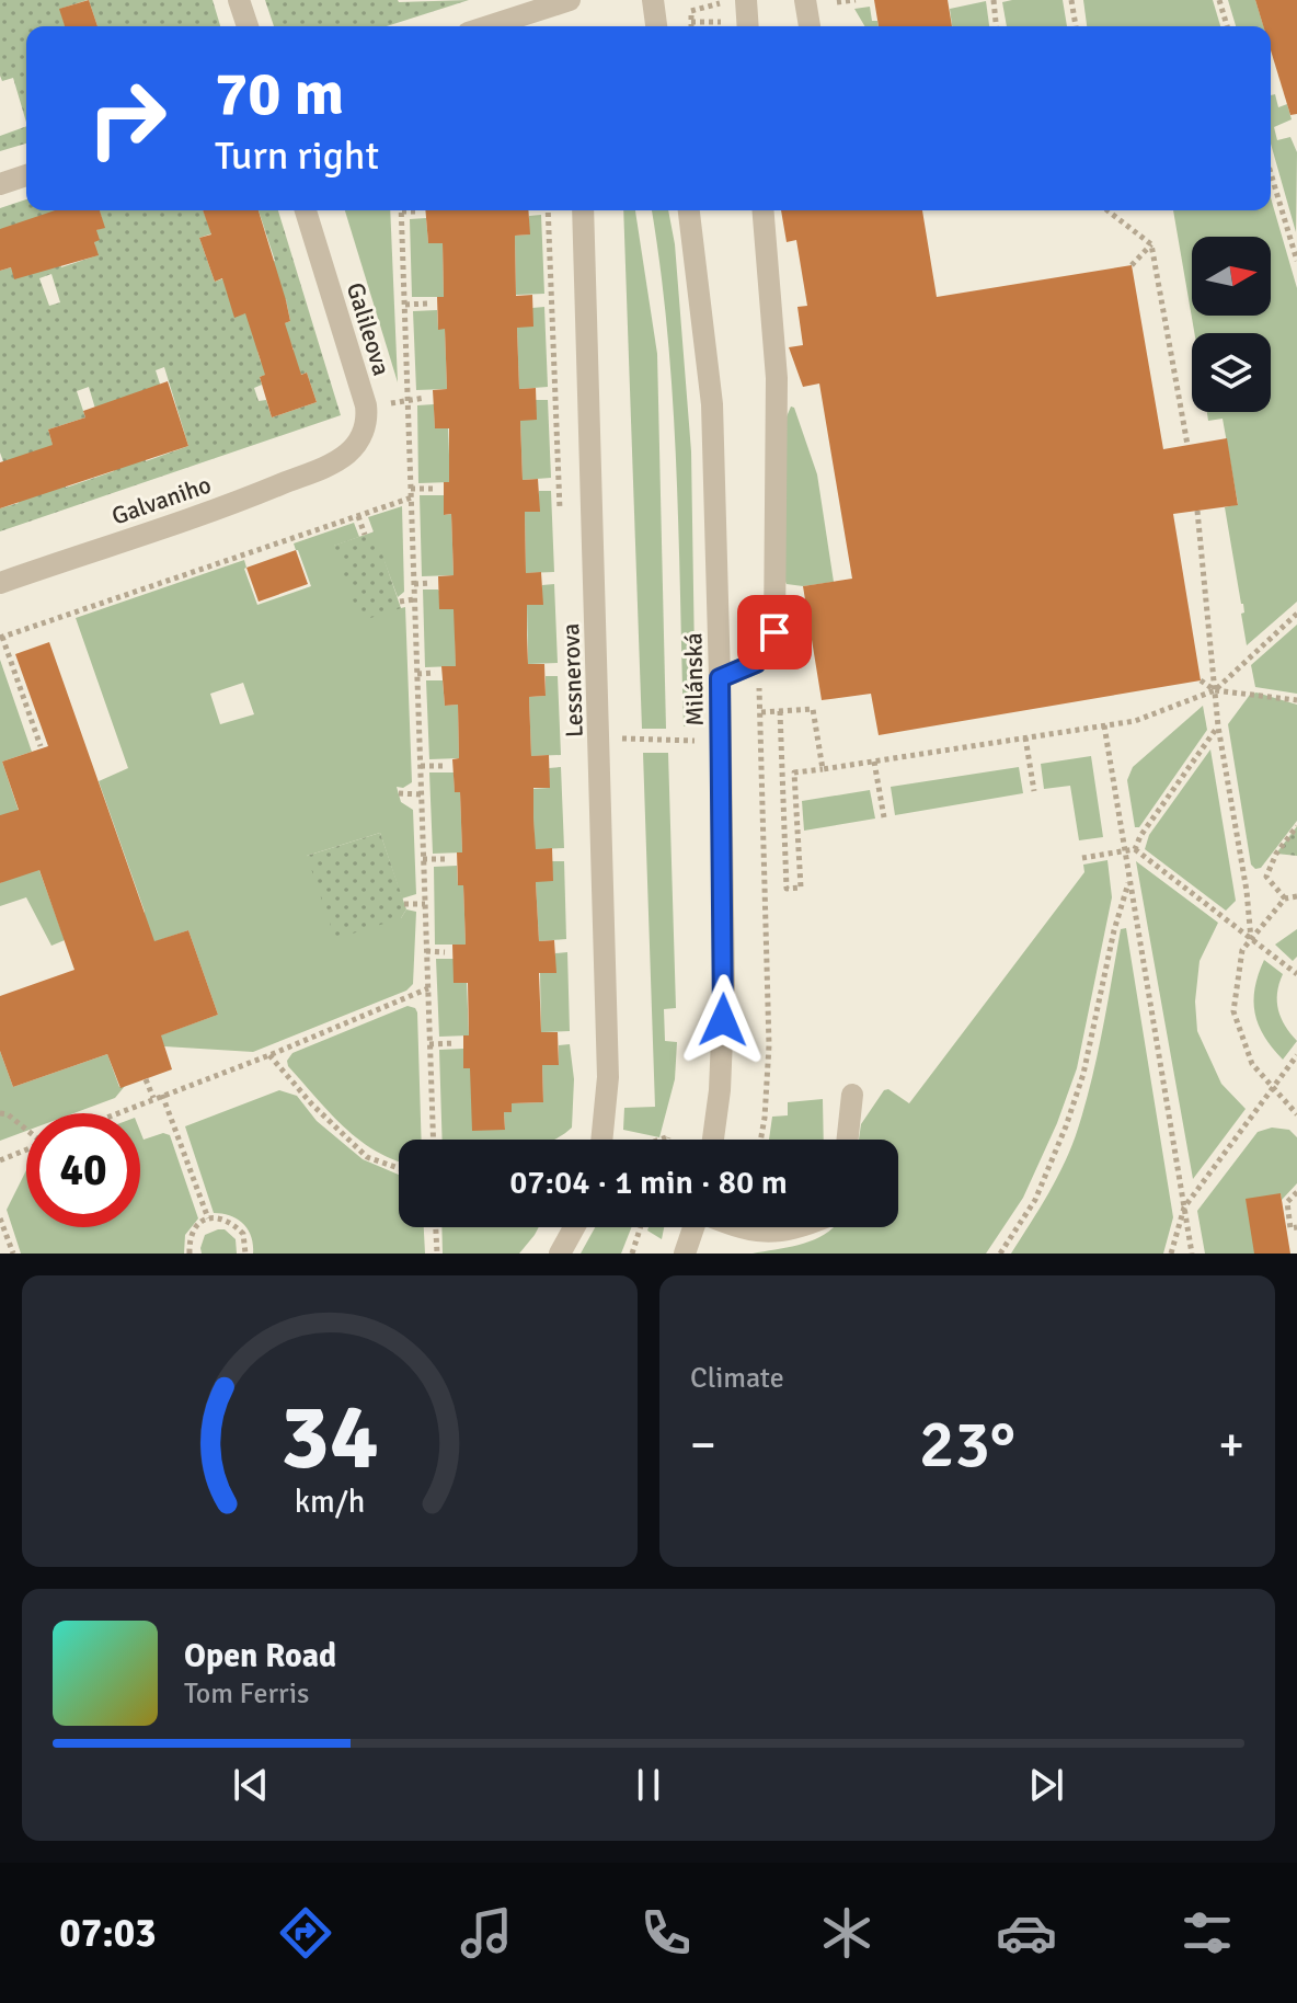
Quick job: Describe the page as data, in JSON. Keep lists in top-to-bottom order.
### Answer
{
  "streets": {
    "street": [
      "Galileova",
      "Galvaniho",
      "Milánská",
      "Lessnerova"
    ]
  },
  "crossings": [
    ["Galileova", "Galvaniho"]
  ],
  "north": "right",
  "page": {
    "turn": ["70 m", "Turn right"],
    "limit": "40",
    "trip": "07:04 · 1 min · 80 m",
    "tile": "Climate",
    "heat": ["−", "23°", "+"],
    "song": ["Open Road", "Tom Ferris"],
    "tabs": "07:03",
    "gauge": ["34", "km/h"]
  }
}
